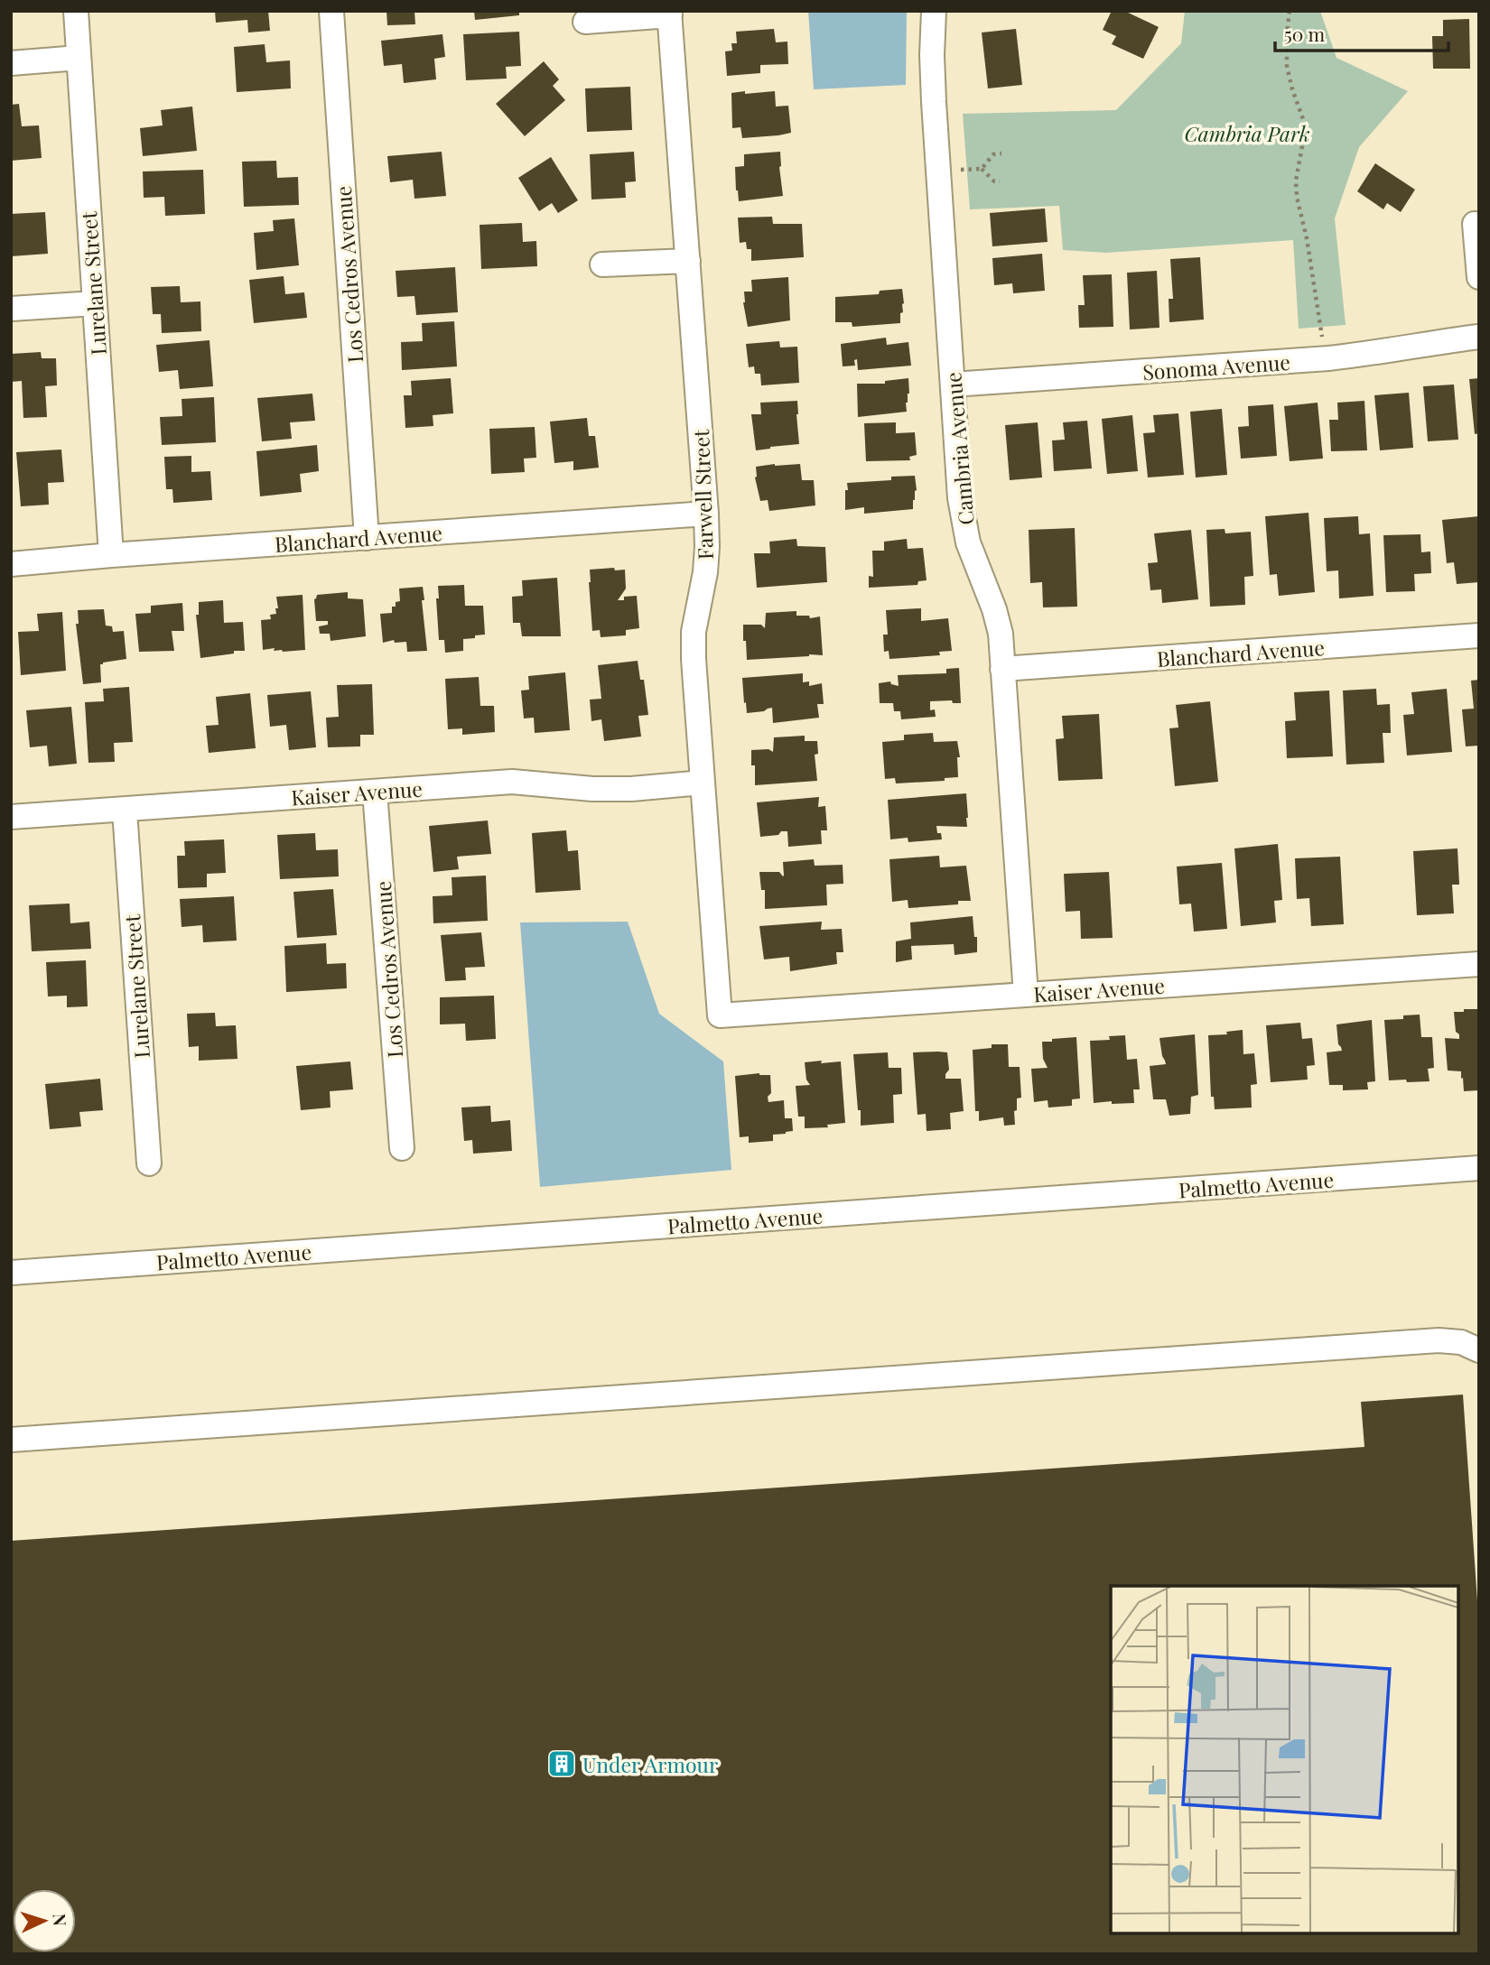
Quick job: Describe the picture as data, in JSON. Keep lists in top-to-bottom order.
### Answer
{
  "streets": {
    "street": [
      "Los Cedros Avenue",
      "Lurelane Street",
      "Sonoma Avenue",
      "Cambria Avenue",
      "Farwell Street",
      "Blanchard Avenue",
      "Kaiser Avenue",
      "Palmetto Avenue"
    ]
  },
  "crossings": [
    ["Los Cedros Avenue", "Blanchard Avenue"],
    ["Los Cedros Avenue", "Kaiser Avenue"],
    ["Lurelane Street", "Blanchard Avenue"],
    ["Lurelane Street", "Kaiser Avenue"],
    ["Sonoma Avenue", "Cambria Avenue"],
    ["Cambria Avenue", "Blanchard Avenue"],
    ["Cambria Avenue", "Kaiser Avenue"],
    ["Farwell Street", "Blanchard Avenue"],
    ["Farwell Street", "Kaiser Avenue"]
  ],
  "parks": ["Cambria Park"],
  "places": {
    "building": ["Under Armour"]
  },
  "scale_bar": "50 m",
  "north": "right"
}
